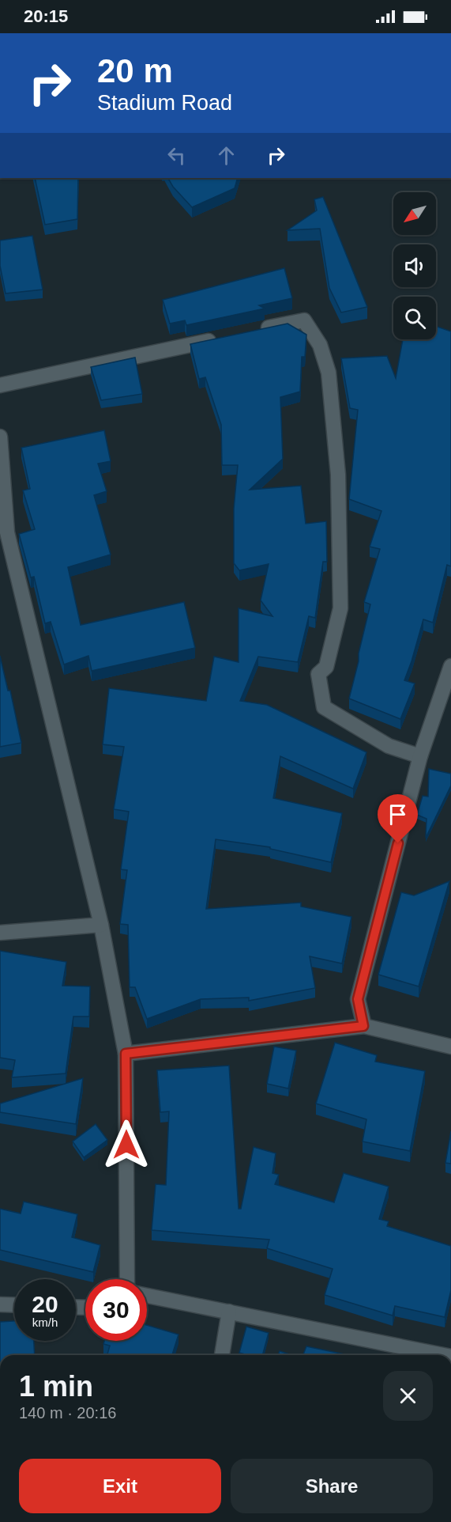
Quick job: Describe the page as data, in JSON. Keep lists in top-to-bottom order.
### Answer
{
  "north": "bottom left",
  "page": {
    "status": "20:15",
    "turn": ["20 m", "Stadium Road"],
    "speed": "20 km/h",
    "limit": "30",
    "heading": ["1 min", "140 m · 20:16"],
    "buttons": ["Exit", "Share"]
  }
}
